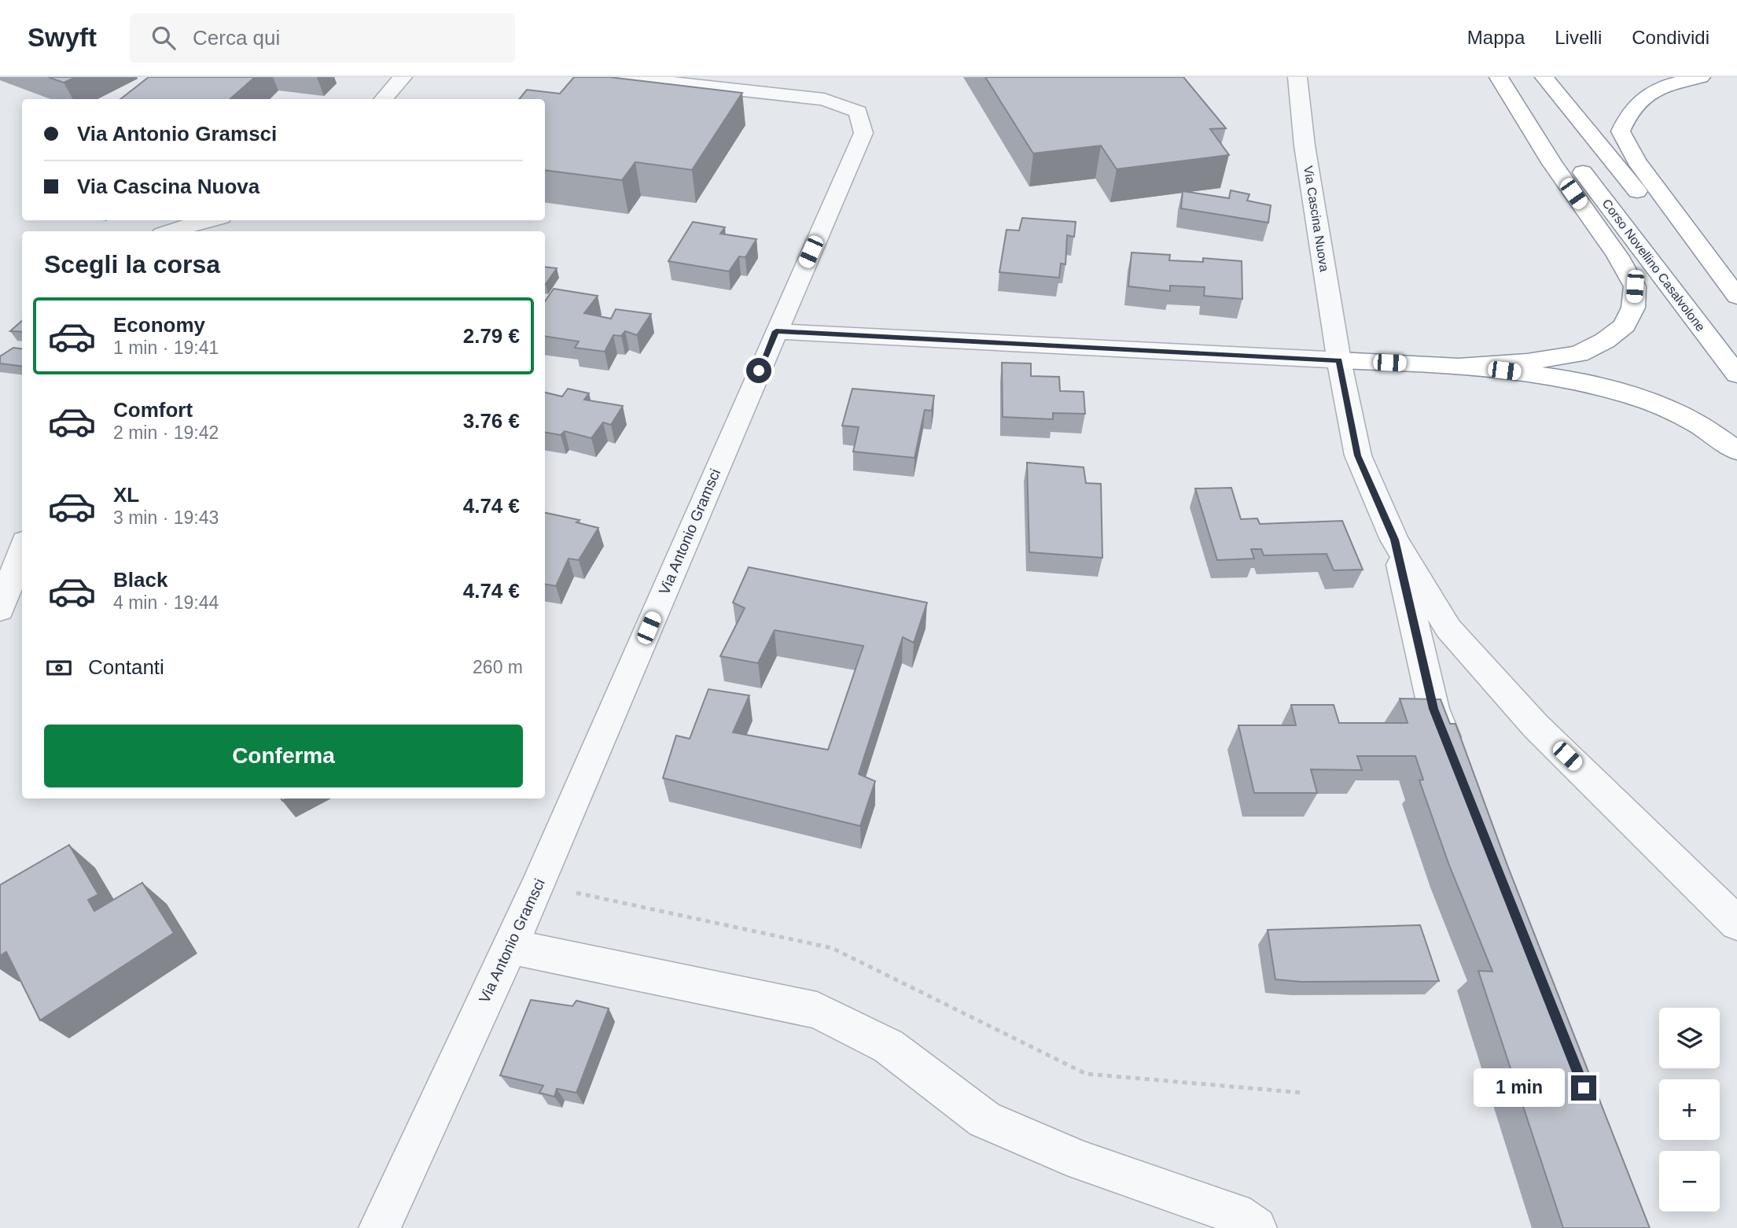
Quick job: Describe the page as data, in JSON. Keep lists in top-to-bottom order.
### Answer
{
  "streets": {
    "highway": ["Corso Novellino Casalvolone"],
    "street": ["Via Cascina Nuova", "Via Antonio Gramsci"]
  },
  "page": {
    "header": "Swyft",
    "search": "Cerca qui",
    "nav": ["Mappa", "Livelli", "Condividi"],
    "banner": ["Via Antonio Gramsci", "Via Cascina Nuova"],
    "heading": "Scegli la corsa",
    "list": [
      {
        "name": "Economy",
        "note": "1 min · 19:41",
        "value": "2.79 €"
      },
      {
        "name": "Comfort",
        "note": "2 min · 19:42",
        "value": "3.76 €"
      },
      {
        "name": "XL",
        "note": "3 min · 19:43",
        "value": "4.74 €"
      },
      {
        "name": "Black",
        "note": "4 min · 19:44",
        "value": "4.74 €"
      }
    ],
    "pay": ["Contanti", "260 m"],
    "buttons": "Conferma",
    "map_buttons": ["+", "−"],
    "bubble": "1 min"
  }
}
